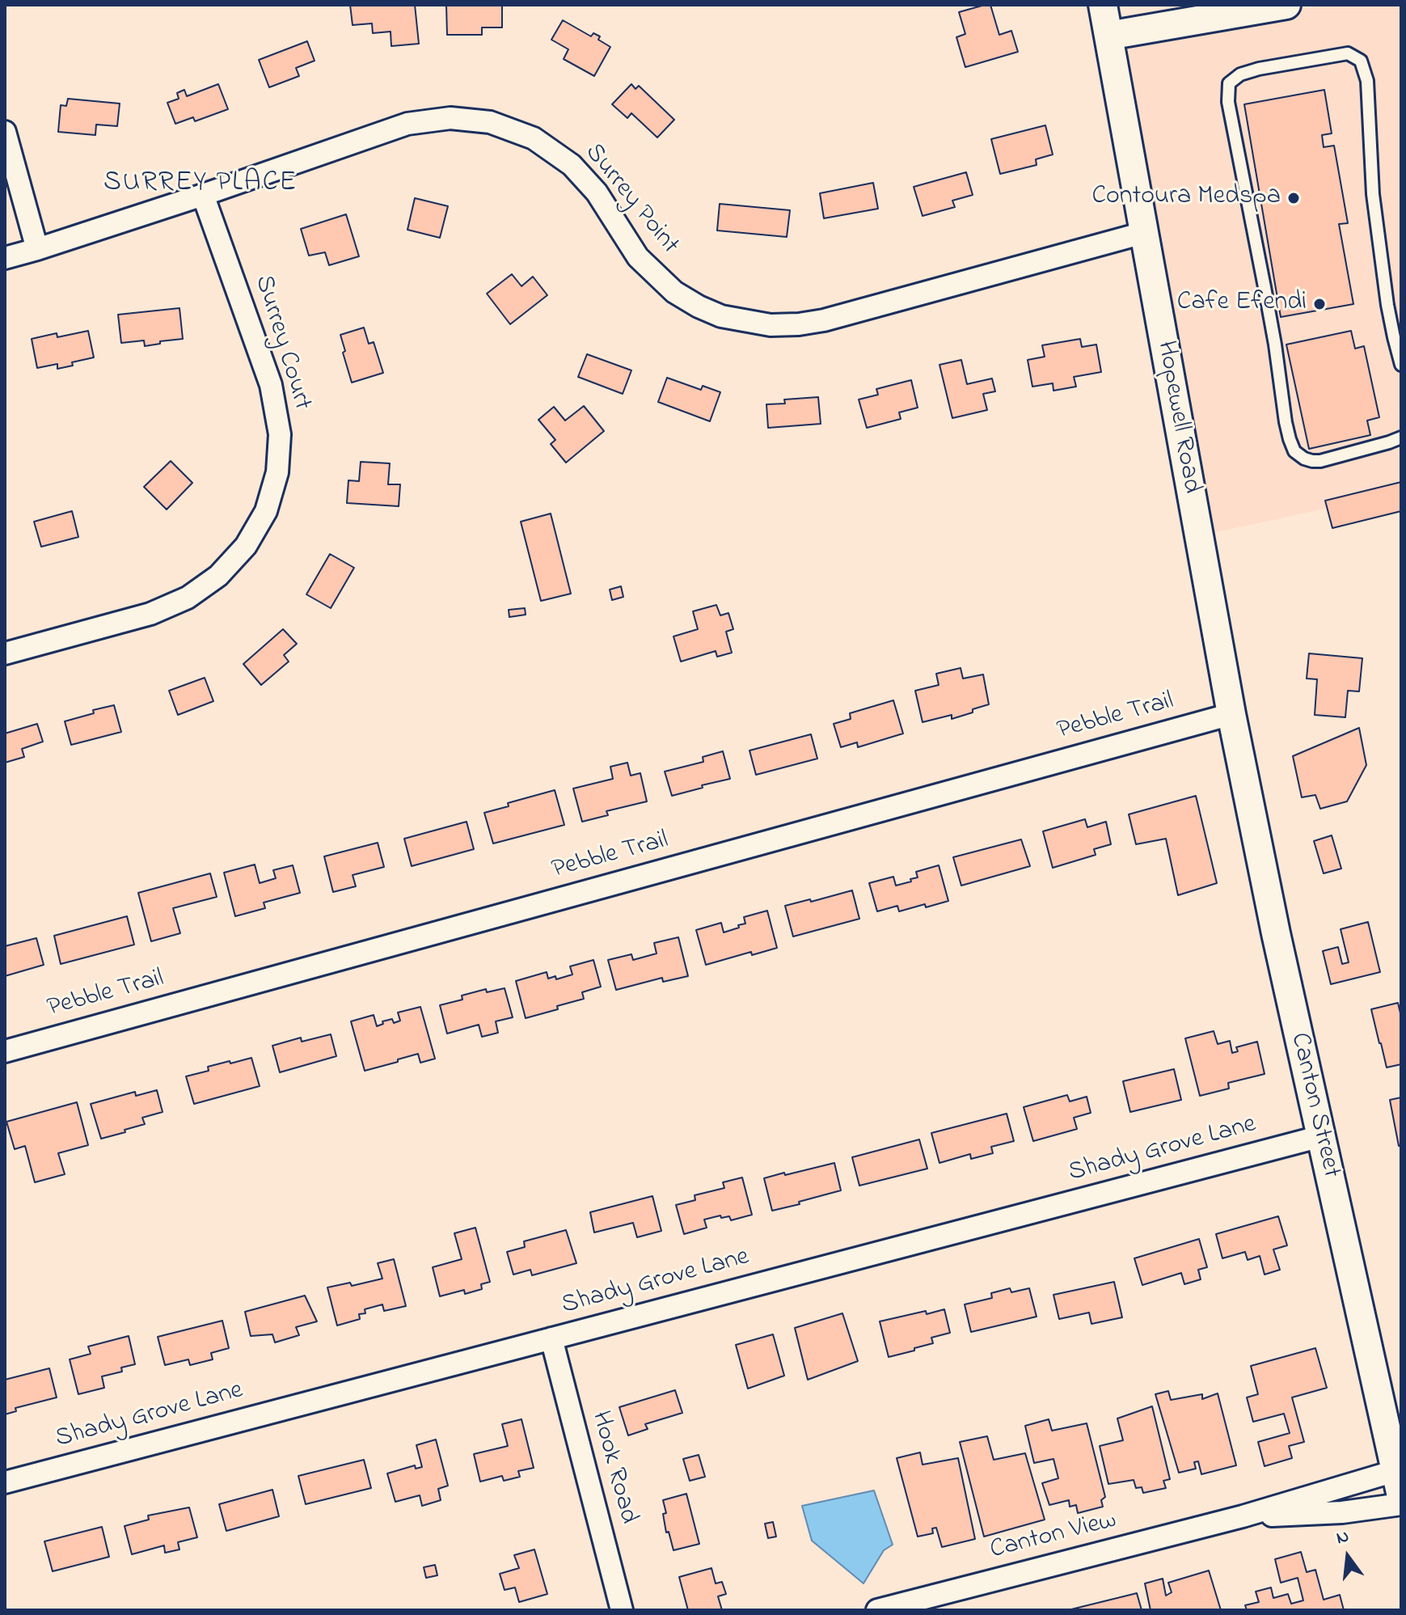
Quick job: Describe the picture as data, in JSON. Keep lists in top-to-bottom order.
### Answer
{
  "streets": {
    "street": [
      "Surrey Point",
      "Surrey Court",
      "Hopewell Road",
      "Pebble Trail",
      "Canton Street",
      "Shady Grove Lane",
      "Hook Road",
      "Canton View"
    ]
  },
  "crossings": [
    ["Surrey Point", "Surrey Court"],
    ["Surrey Point", "Hopewell Road"],
    ["Hopewell Road", "Pebble Trail"],
    ["Hopewell Road", "Canton Street"],
    ["Pebble Trail", "Canton Street"],
    ["Canton Street", "Shady Grove Lane"],
    ["Canton Street", "Canton View"],
    ["Shady Grove Lane", "Hook Road"]
  ],
  "districts": ["SURREY PLACE"],
  "places": ["Contoura Medspa", "Cafe Efendi"],
  "north": "top"
}
